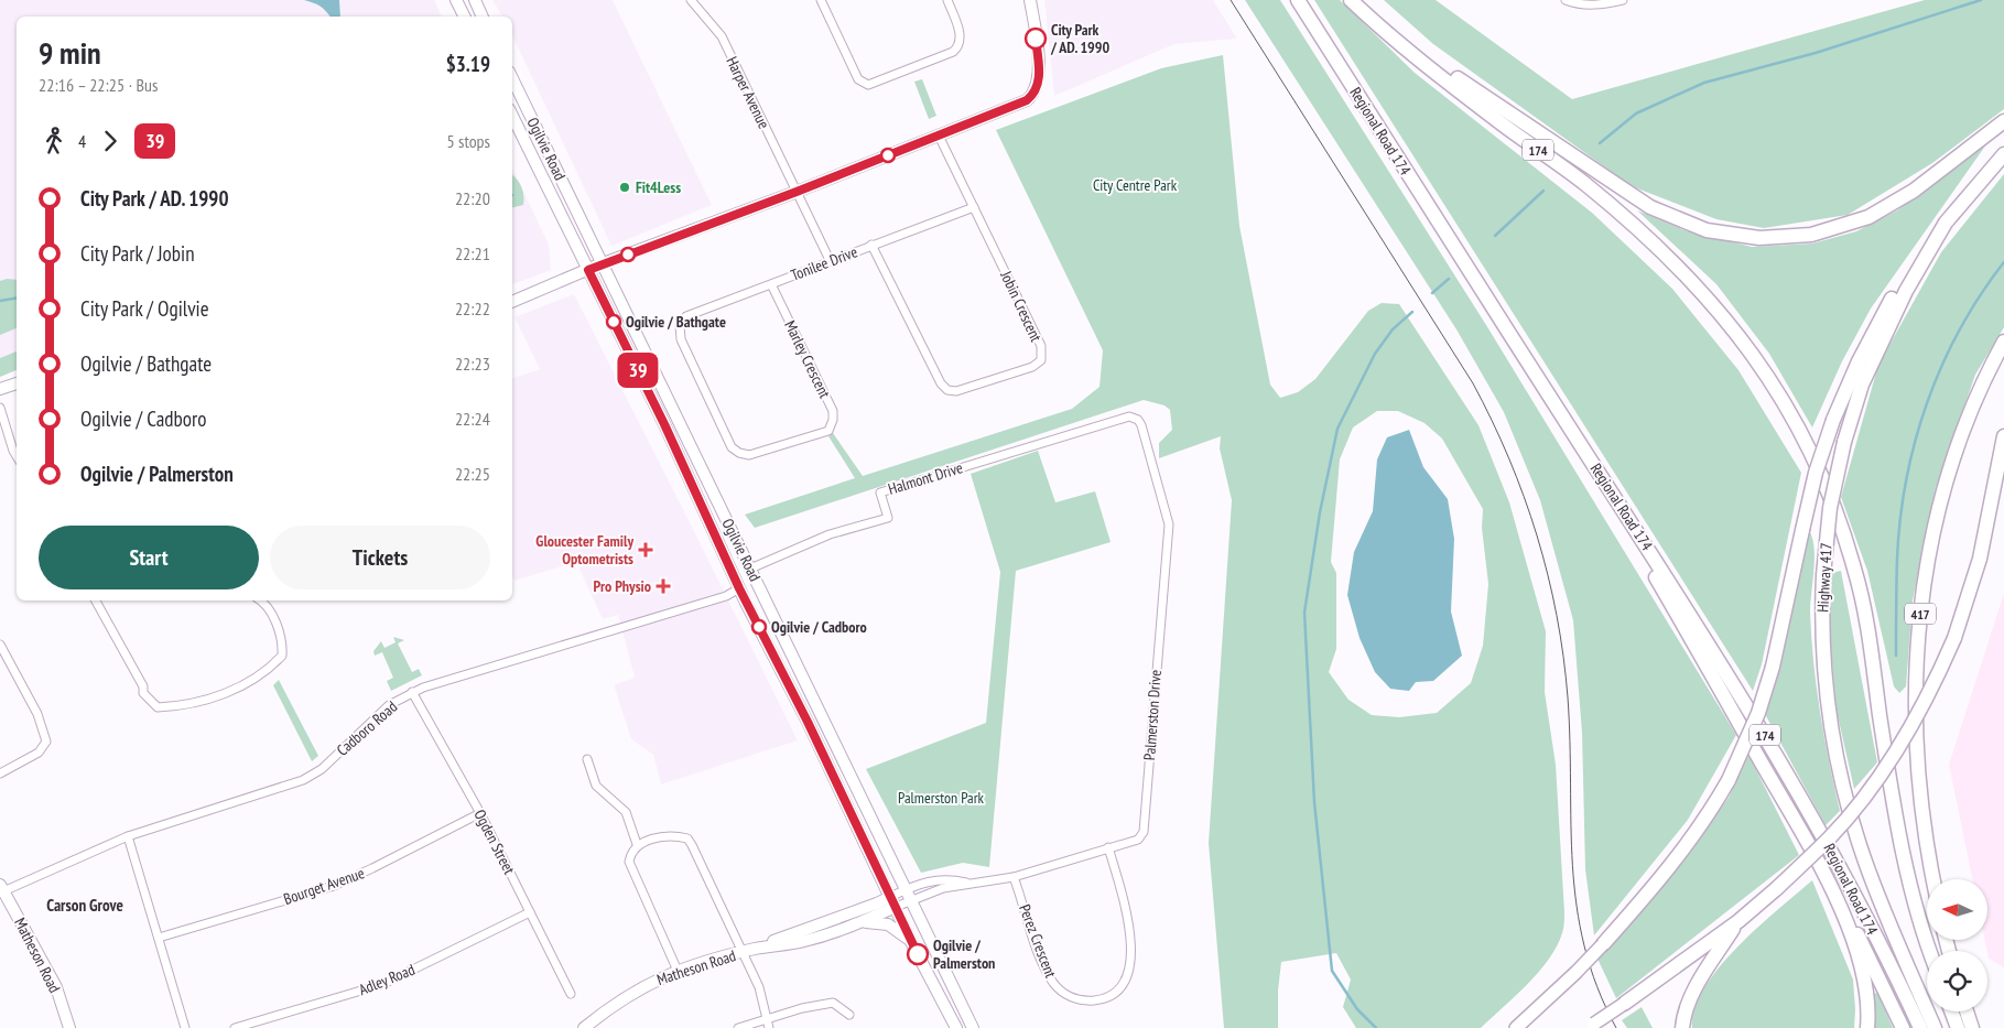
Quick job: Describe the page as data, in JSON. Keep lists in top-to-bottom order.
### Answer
{
  "streets": {
    "highway": [
      "Regional Road 174",
      "174",
      "Highway 417",
      "417"
    ],
    "main road": ["Ogilvie Road", "Matheson Road"],
    "street": [
      "Harper Avenue",
      "Tonilee Drive",
      "Jobin Crescent",
      "Marley Crescent",
      "Halmont Drive",
      "Palmerston Drive",
      "Cadboro Road",
      "Ogden Street",
      "Bourget Avenue",
      "Perez Crescent",
      "Adley Road"
    ]
  },
  "crossings": [
    ["Harper Avenue", "Tonilee Drive"],
    ["Ogilvie Road", "Halmont Drive"],
    ["Ogilvie Road", "Palmerston Drive"],
    ["Ogilvie Road", "Cadboro Road"],
    ["Ogilvie Road", "Matheson Road"],
    ["Tonilee Drive", "Jobin Crescent"],
    ["Tonilee Drive", "Marley Crescent"],
    ["Halmont Drive", "Palmerston Drive"],
    ["Palmerston Drive", "Perez Crescent"],
    ["Palmerston Drive", "Matheson Road"],
    ["Cadboro Road", "Ogden Street"],
    ["Cadboro Road", "Matheson Road"],
    ["Ogden Street", "Bourget Avenue"],
    ["Ogden Street", "Adley Road"]
  ],
  "districts": ["Carson Grove"],
  "parks": ["City Centre Park", "Palmerston Park"],
  "places": {
    "other": [
      "City Park / AD. 1990",
      "Fit4Less",
      "Ogilvie / Bathgate",
      "Ogilvie / Cadboro",
      "Ogilvie / Palmerston"
    ],
    "health": ["Gloucester Family Optometrists", "Pro Physio"]
  },
  "lines": ["bus line 39"],
  "north": "left",
  "page": {
    "on_map": "39",
    "heading": ["9 min", "22:16 – 22:25 · Bus", "$3.19"],
    "legs": ["4", "39", "5 stops"],
    "list": [
      {
        "name": "City Park / AD. 1990",
        "value": "22:20"
      },
      {
        "name": "City Park / Jobin",
        "value": "22:21"
      },
      {
        "name": "City Park / Ogilvie",
        "value": "22:22"
      },
      {
        "name": "Ogilvie / Bathgate",
        "value": "22:23"
      },
      {
        "name": "Ogilvie / Cadboro",
        "value": "22:24"
      },
      {
        "name": "Ogilvie / Palmerston",
        "value": "22:25"
      }
    ],
    "buttons": ["Start", "Tickets"]
  }
}
